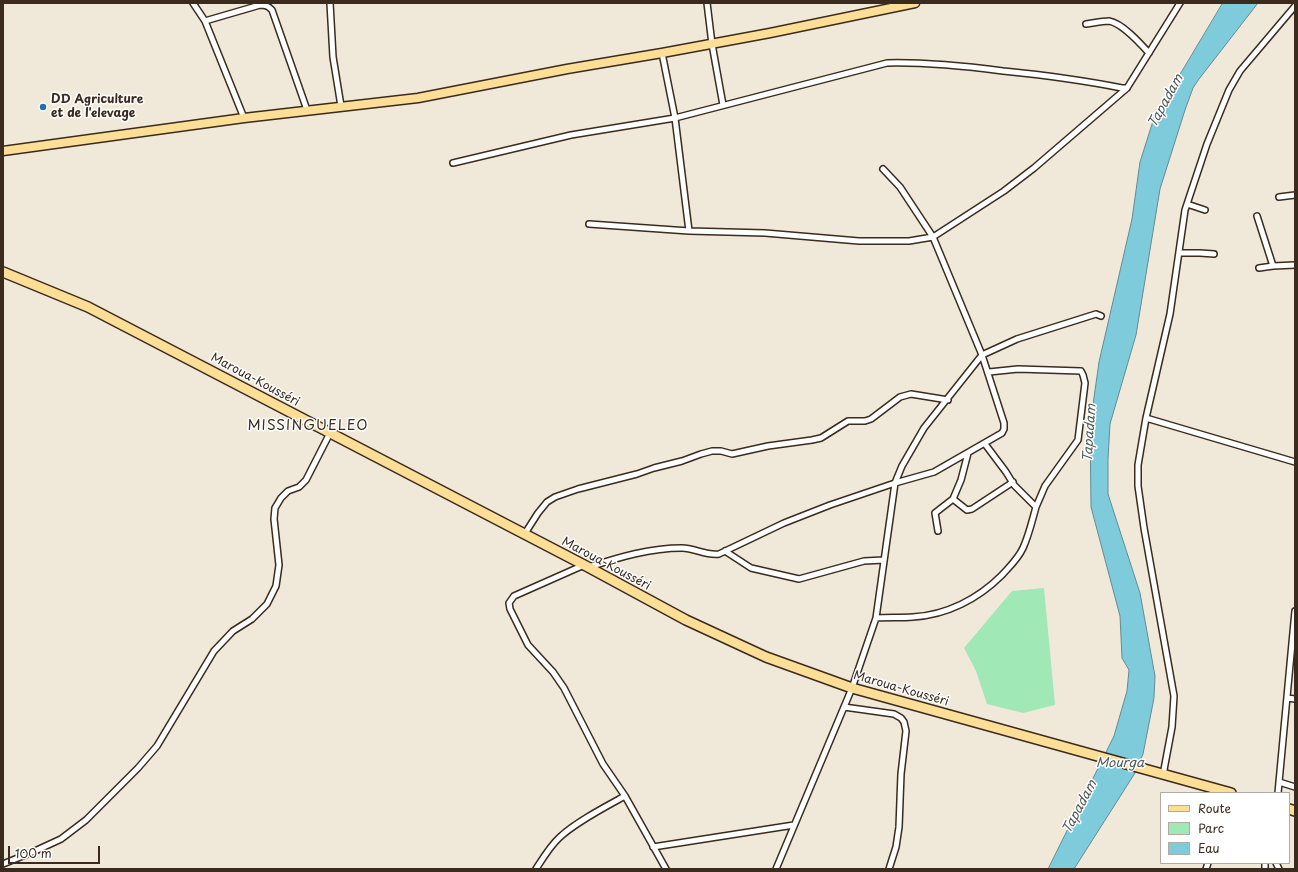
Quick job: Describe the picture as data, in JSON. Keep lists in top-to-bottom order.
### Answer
{
  "streets": {
    "highway": ["Maroua-Kousséri"]
  },
  "districts": ["MISSINGUELEO"],
  "water": ["Tapadam", "Mourga"],
  "places": ["DD Agriculture et de l'elevage"],
  "legend": ["Route", "Parc", "Eau"],
  "scale_bar": "100 m"
}
